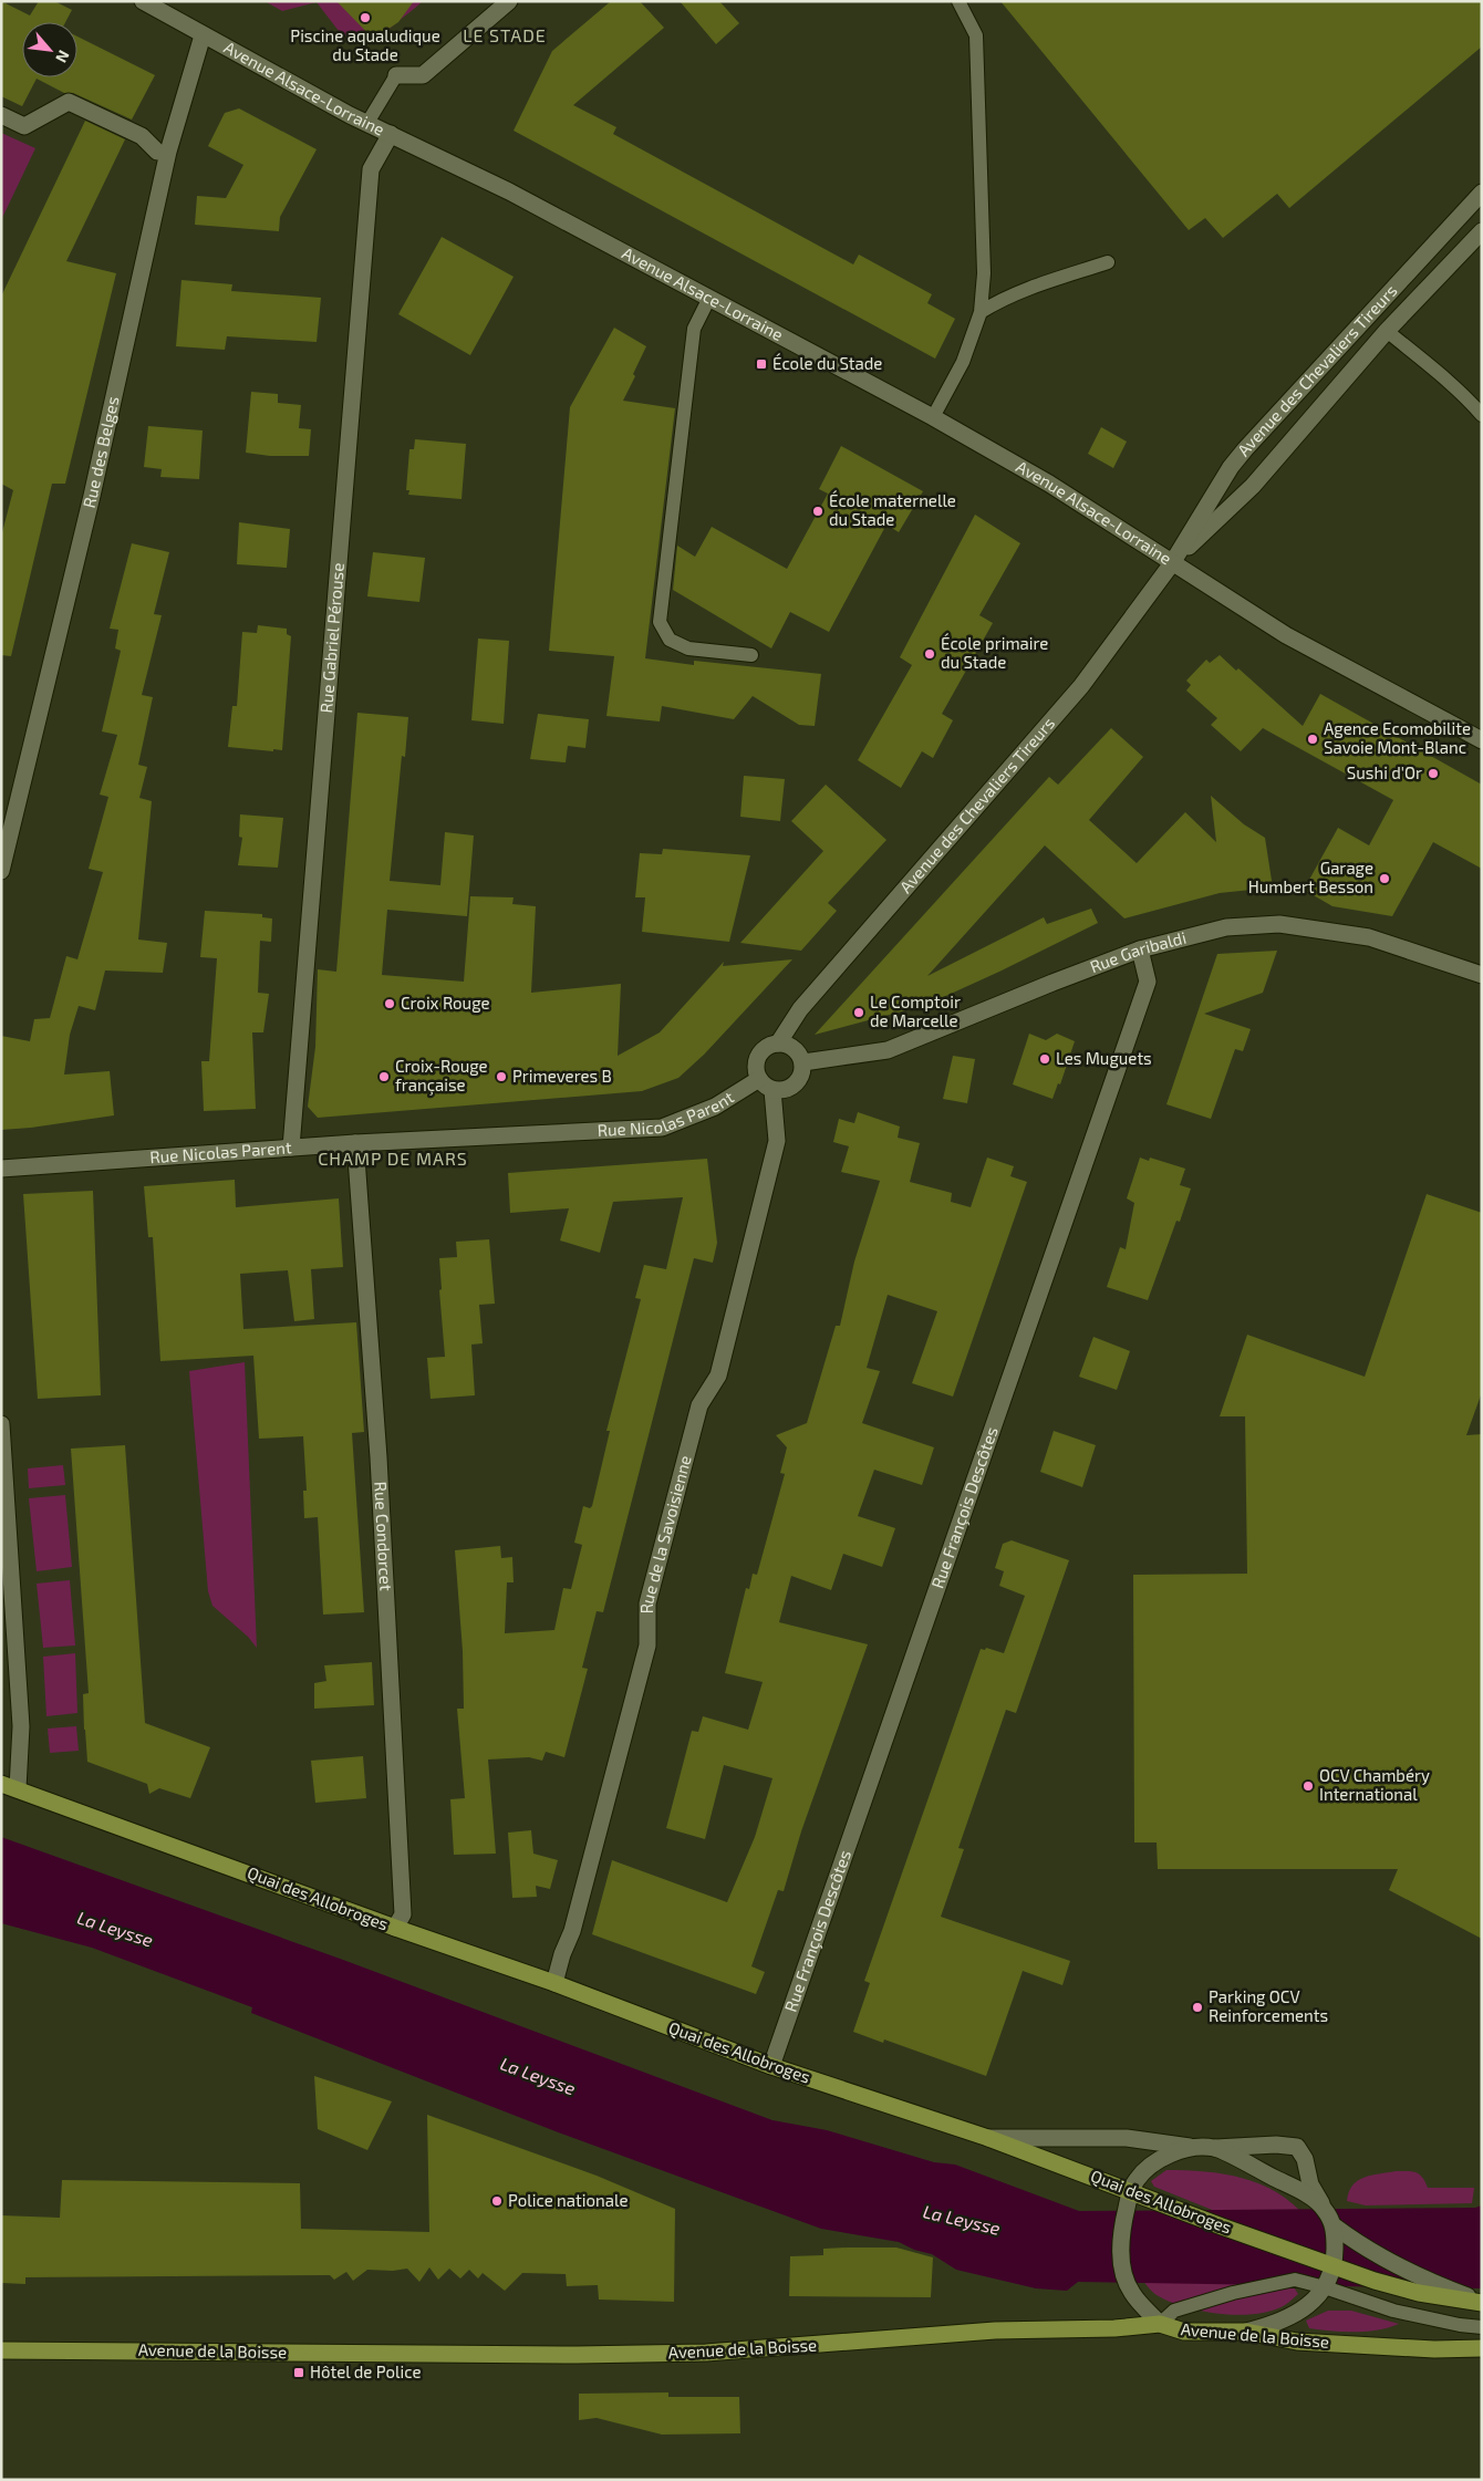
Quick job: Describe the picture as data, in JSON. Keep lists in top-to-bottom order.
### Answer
{
  "streets": {
    "main road": ["Quai des Allobroges", "Avenue de la Boisse"],
    "street": [
      "Avenue Alsace-Lorraine",
      "Avenue des Chevaliers Tireurs",
      "Rue des Belges",
      "Rue Gabriel Pérouse",
      "Rue Garibaldi",
      "Rue Nicolas Parent",
      "Rue François Descôtes",
      "Rue Condorcet",
      "Rue de la Savoisienne"
    ]
  },
  "crossings": [
    ["Avenue Alsace-Lorraine", "Avenue des Chevaliers Tireurs"],
    ["Avenue Alsace-Lorraine", "Rue des Belges"],
    ["Avenue Alsace-Lorraine", "Rue Gabriel Pérouse"],
    ["Avenue des Chevaliers Tireurs", "Rue Garibaldi"],
    ["Avenue des Chevaliers Tireurs", "Rue Nicolas Parent"],
    ["Avenue des Chevaliers Tireurs", "Rue de la Savoisienne"],
    ["Rue Gabriel Pérouse", "Rue Nicolas Parent"],
    ["Rue Garibaldi", "Rue Nicolas Parent"],
    ["Rue Garibaldi", "Rue François Descôtes"],
    ["Rue Garibaldi", "Rue de la Savoisienne"],
    ["Rue Nicolas Parent", "Rue Condorcet"],
    ["Rue Nicolas Parent", "Rue de la Savoisienne"],
    ["Rue François Descôtes", "Quai des Allobroges"],
    ["Rue Condorcet", "Quai des Allobroges"],
    ["Rue de la Savoisienne", "Quai des Allobroges"]
  ],
  "districts": ["LE STADE", "CHAMP DE MARS"],
  "water": ["La Leysse"],
  "places": {
    "other": [
      "Piscine aqualudique du Stade",
      "École maternelle du Stade",
      "École primaire du Stade",
      "Agence Ecomobilite Savoie Mont-Blanc",
      "Sushi d'Or",
      "Garage Humbert Besson",
      "Croix Rouge",
      "Le Comptoir de Marcelle",
      "Les Muguets",
      "Croix-Rouge française",
      "Primeveres B",
      "OCV Chambéry International",
      "Parking OCV Reinforcements",
      "Police nationale"
    ],
    "transit": ["École du Stade", "Hôtel de Police"]
  },
  "north": "bottom right"
}
